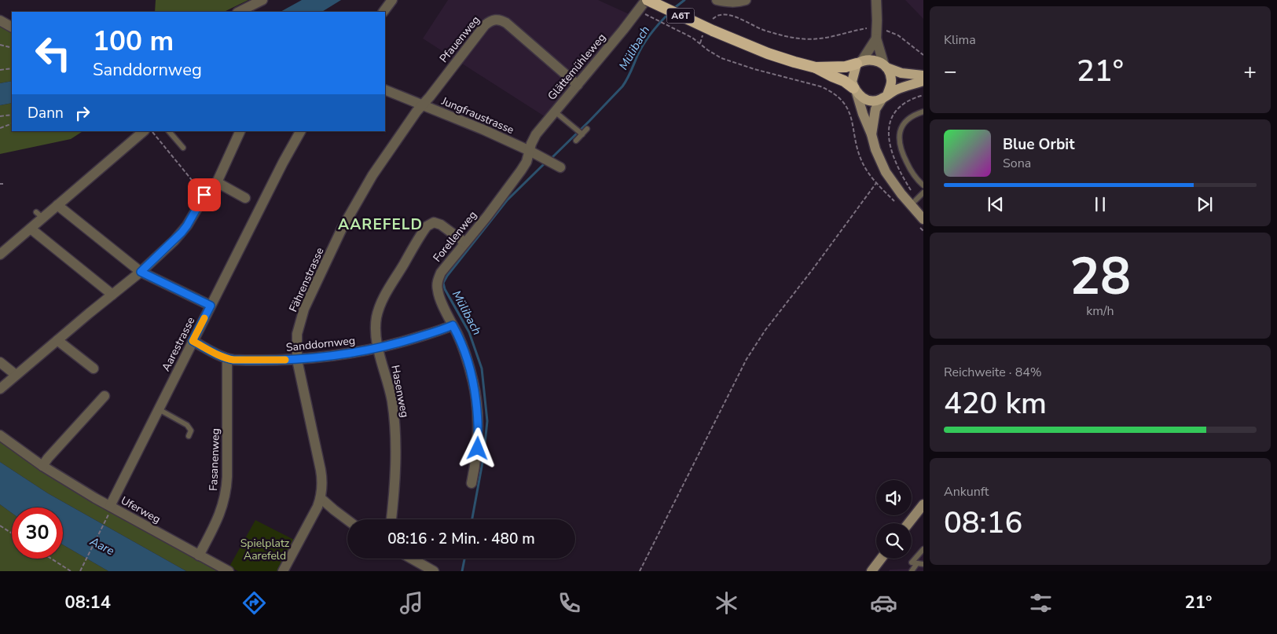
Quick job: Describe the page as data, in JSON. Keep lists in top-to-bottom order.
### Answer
{
  "streets": {
    "highway": ["A6T"],
    "street": [
      "Pfauenweg",
      "Glättemühleweg",
      "Jungfraustrasse",
      "Forellenweg",
      "Fährenstrasse",
      "Aarestrasse",
      "Sanddornweg",
      "Hasenweg",
      "Fasanenweg",
      "Uferweg"
    ]
  },
  "crossings": [
    ["A6T", "Glättemühleweg"],
    ["Pfauenweg", "Glättemühleweg"],
    ["Pfauenweg", "Jungfraustrasse"],
    ["Pfauenweg", "Fährenstrasse"],
    ["Glättemühleweg", "Jungfraustrasse"],
    ["Glättemühleweg", "Forellenweg"],
    ["Jungfraustrasse", "Forellenweg"],
    ["Jungfraustrasse", "Fährenstrasse"],
    ["Forellenweg", "Sanddornweg"],
    ["Forellenweg", "Hasenweg"],
    ["Fährenstrasse", "Sanddornweg"],
    ["Aarestrasse", "Sanddornweg"],
    ["Aarestrasse", "Uferweg"],
    ["Sanddornweg", "Hasenweg"],
    ["Sanddornweg", "Fasanenweg"],
    ["Fasanenweg", "Uferweg"]
  ],
  "districts": ["AAREFELD"],
  "water": ["Mülibach", "Aare"],
  "parks": ["Spielplatz Aarefeld"],
  "page": {
    "tile": [
      "Klima",
      ["28", "km/h"],
      ["Reichweite · 84%", "420 km"],
      ["Ankunft", "08:16"]
    ],
    "turn": ["100 m", "Sanddornweg"],
    "heat": ["−", "21°", "+"],
    "then": "Dann",
    "song": ["Blue Orbit", "Sona"],
    "limit": "30",
    "trip": "08:16 · 2 Min. · 480 m",
    "tabs": ["08:14", "21°"]
  }
}
